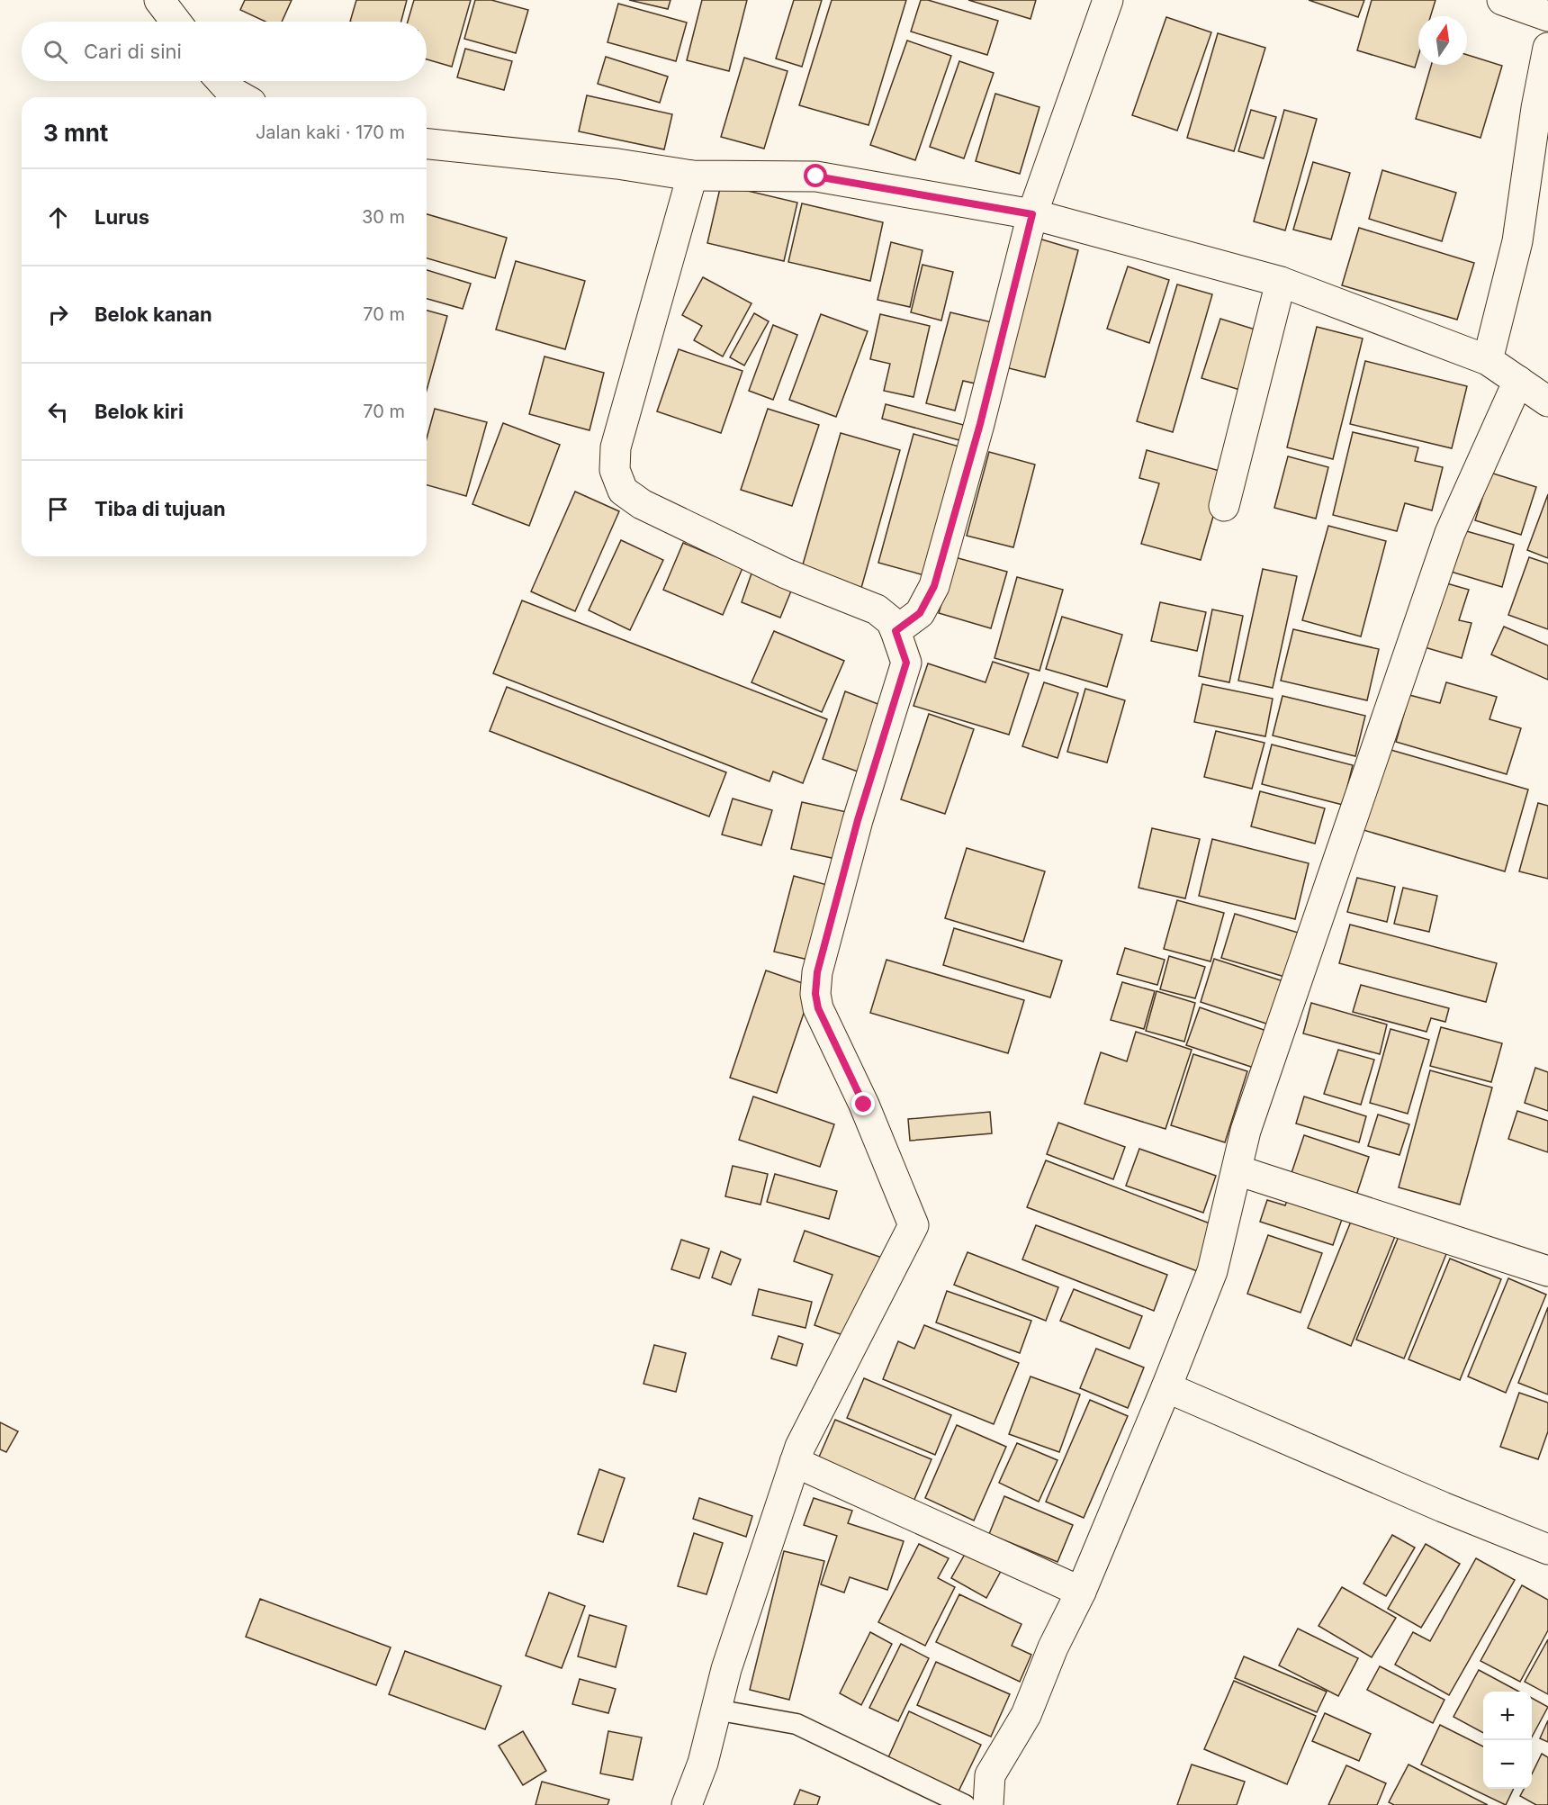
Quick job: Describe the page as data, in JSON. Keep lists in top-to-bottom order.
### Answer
{
  "north": "top",
  "page": {
    "search": "Cari di sini",
    "heading": ["3 mnt", "Jalan kaki · 170 m"],
    "list": [
      ["Lurus", "30 m"],
      ["Belok kanan", "70 m"],
      ["Belok kiri", "70 m"],
      "Tiba di tujuan"
    ],
    "map_buttons": ["+", "−"]
  }
}
